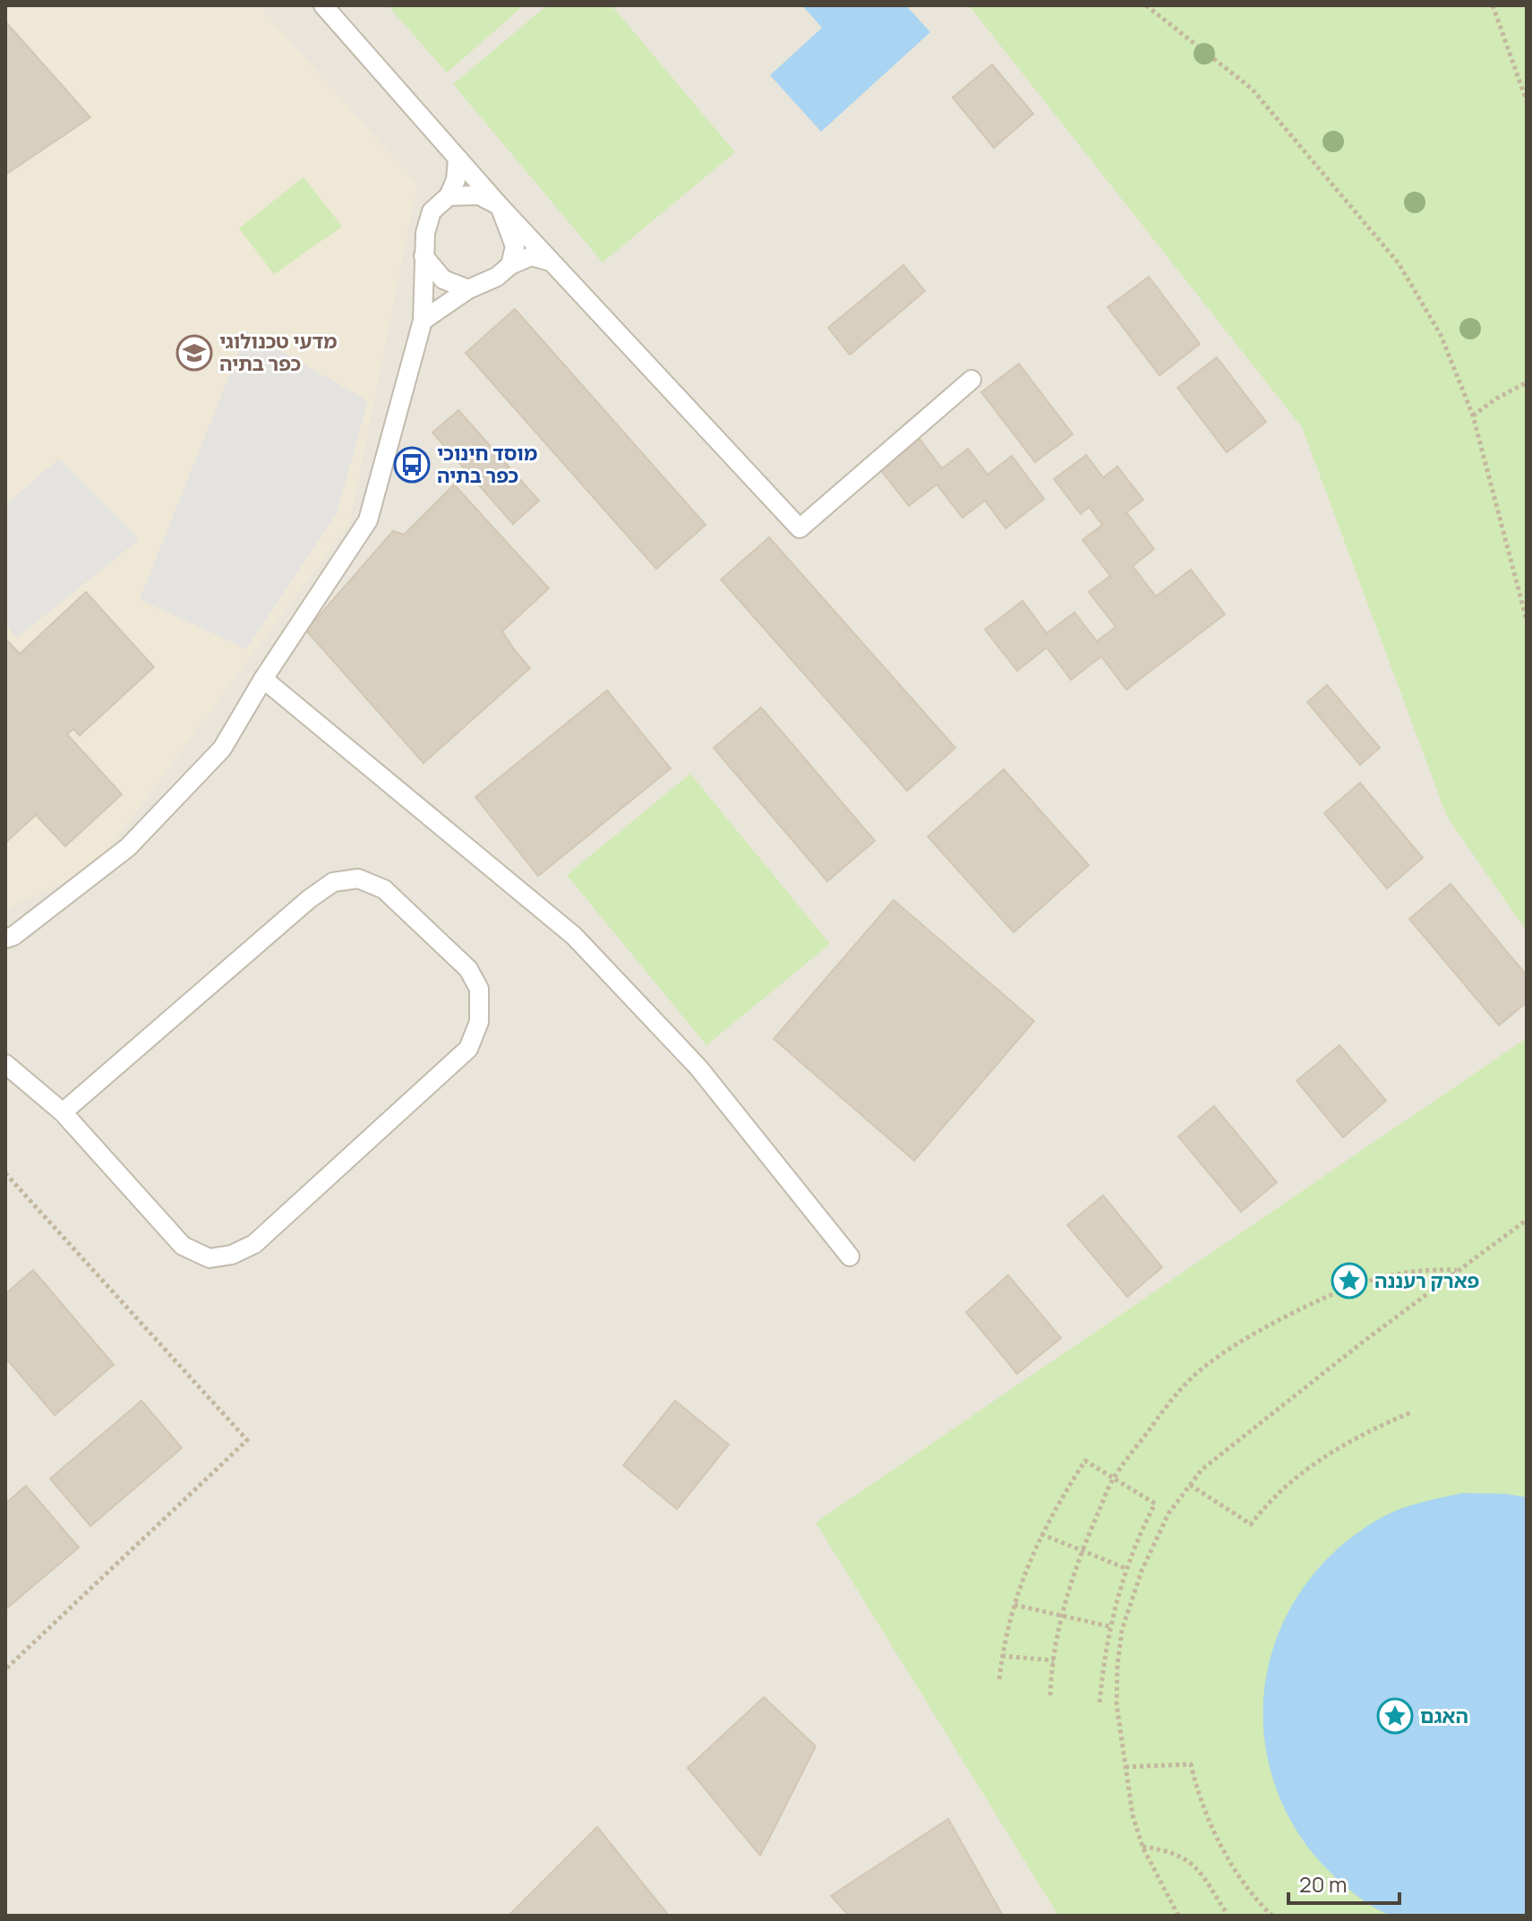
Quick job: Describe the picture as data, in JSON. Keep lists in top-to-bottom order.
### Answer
{
  "places": {
    "school or university": ["מדעי טכנולוגי כפר בתיה"],
    "bus stop": ["מוסד חינוכי כפר בתיה"],
    "place": ["פארק רעננה", "האגם"]
  },
  "scale_bar": "20 m"
}
